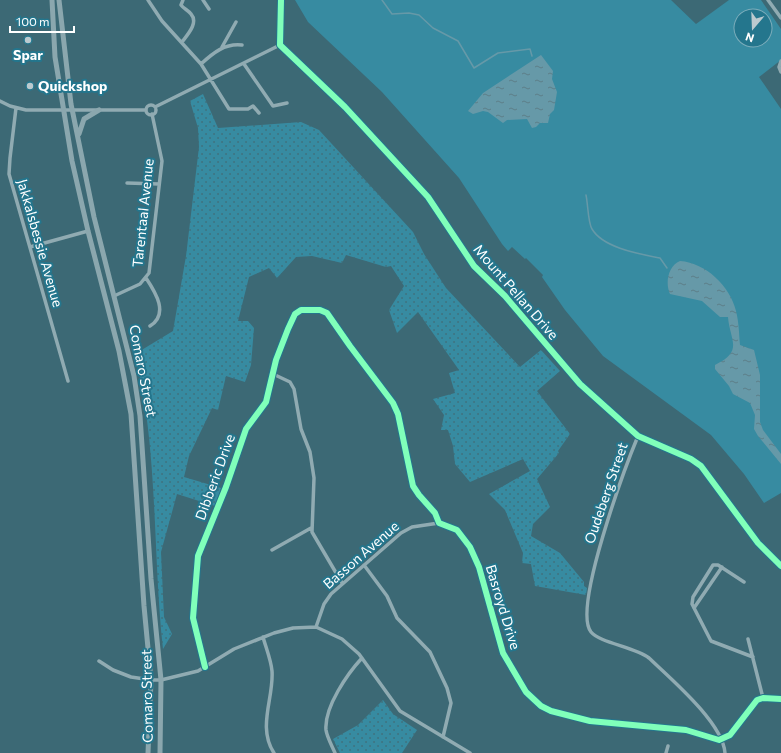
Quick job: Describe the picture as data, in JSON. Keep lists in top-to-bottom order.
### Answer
{
  "streets": {
    "street": [
      "Tarentaal Avenue",
      "Jakkalsbessie Avenue",
      "Mount Pellan Drive",
      "Comaro Street",
      "Dibberic Drive",
      "Oudeberg Street",
      "Basson Avenue",
      "Basroyd Drive"
    ]
  },
  "crossings": [
    ["Tarentaal Avenue", "Comaro Street"],
    ["Mount Pellan Drive", "Oudeberg Street"],
    ["Dibberic Drive", "Basson Avenue"],
    ["Dibberic Drive", "Basroyd Drive"],
    ["Oudeberg Street", "Basroyd Drive"],
    ["Basson Avenue", "Basroyd Drive"]
  ],
  "places": ["Spar", "Quickshop"],
  "scale_bar": "100 m",
  "north": "bottom"
}
